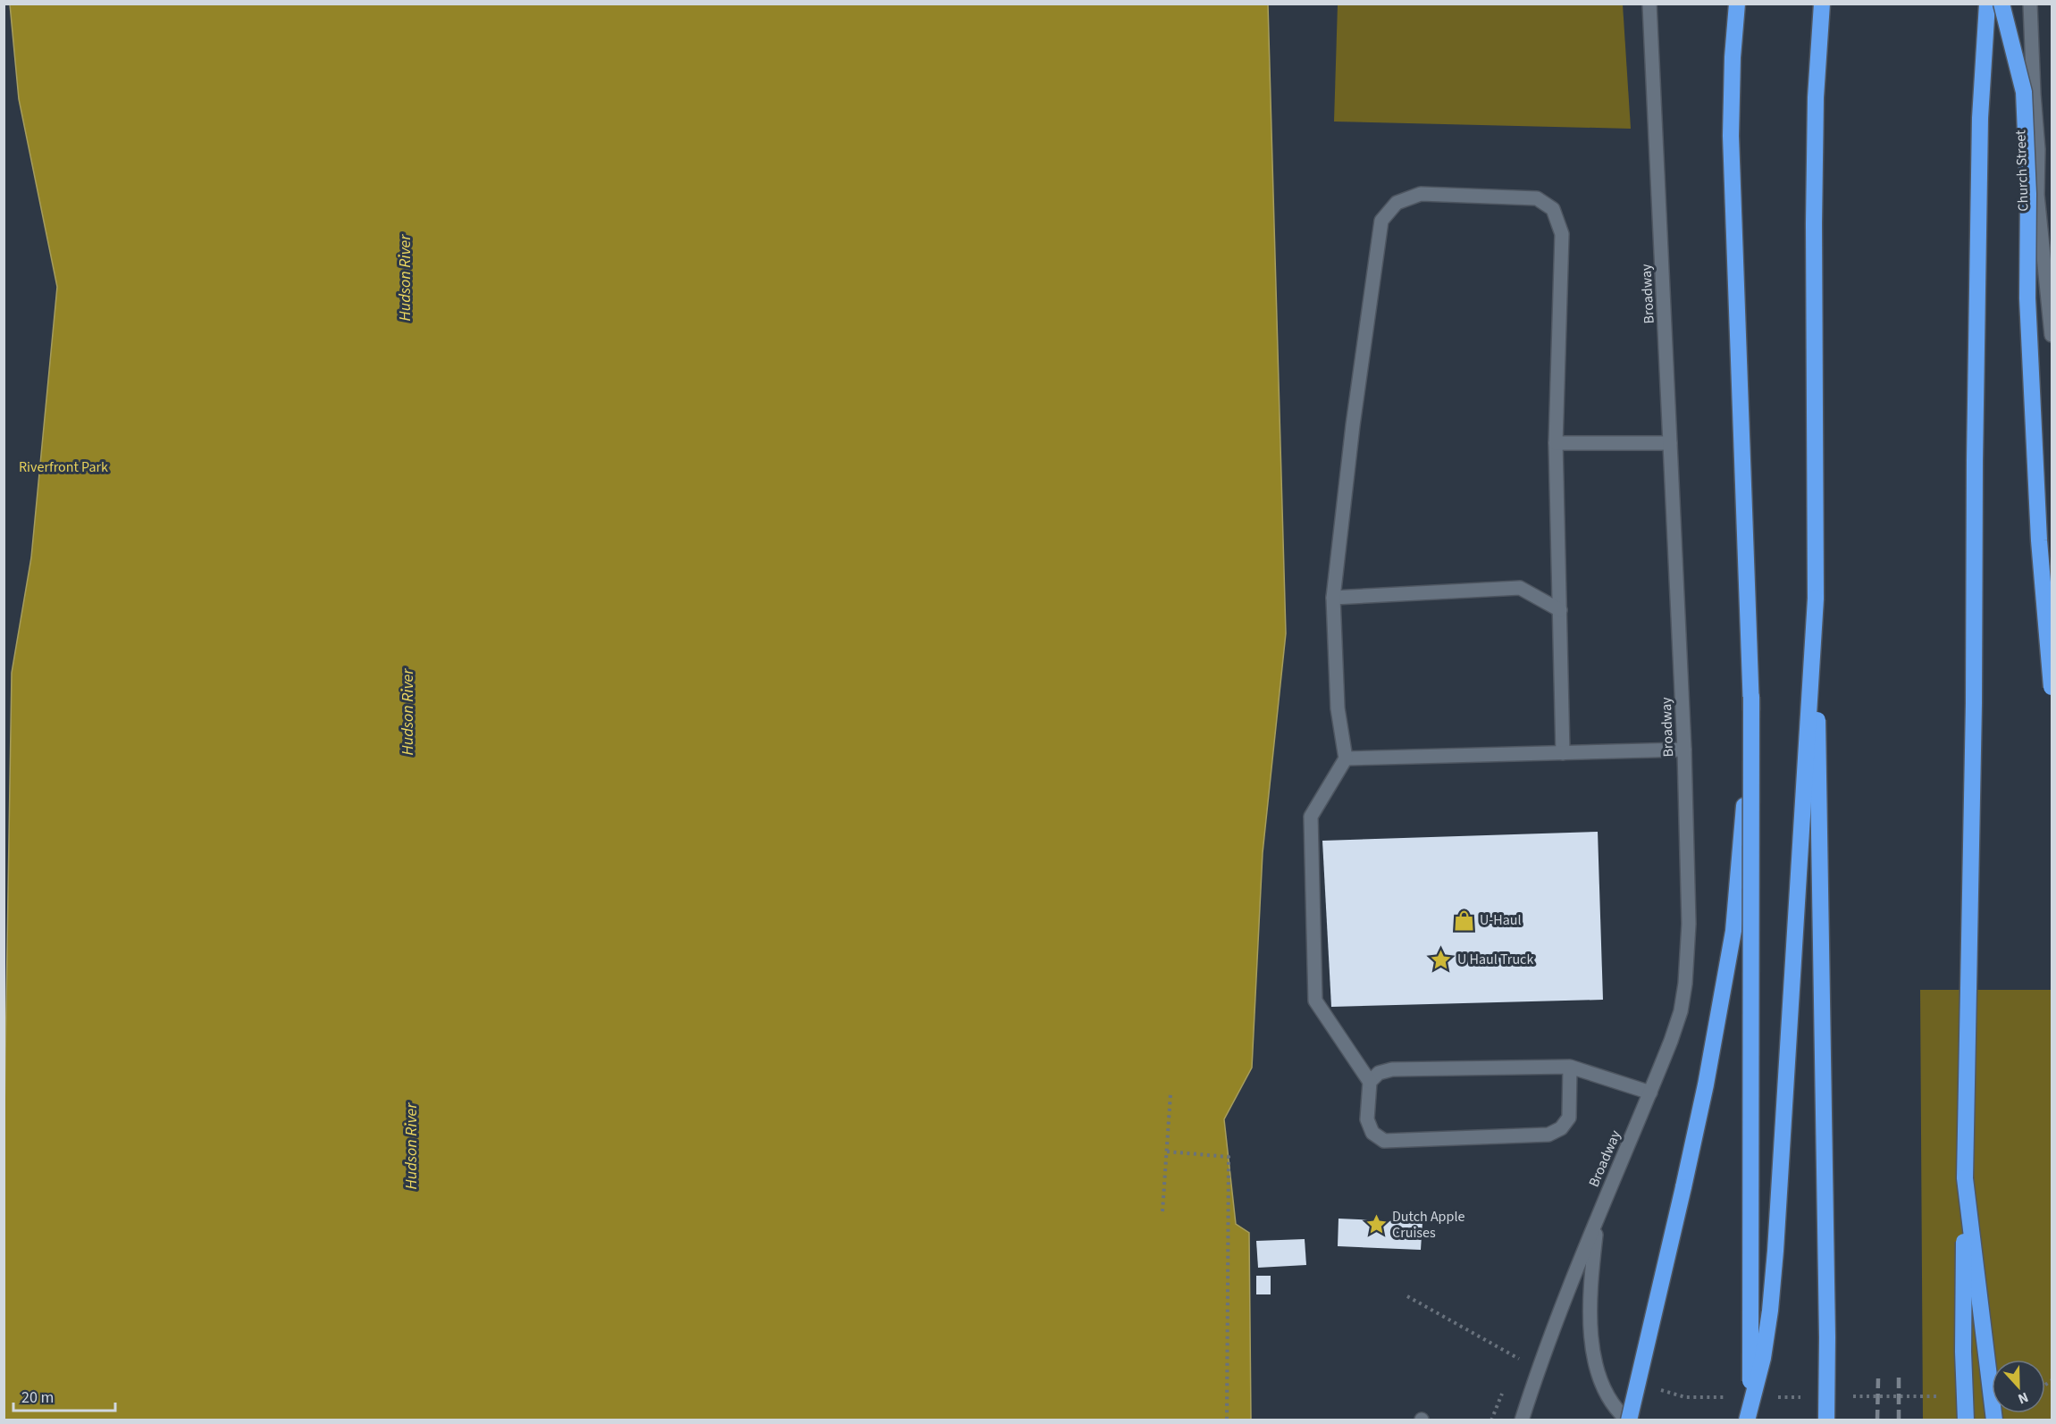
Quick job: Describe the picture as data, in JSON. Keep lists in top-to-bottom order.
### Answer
{
  "streets": {
    "street": ["Church Street", "Broadway"]
  },
  "water": ["Hudson River"],
  "parks": ["Riverfront Park"],
  "places": {
    "shop": ["U-Haul"],
    "place": ["U Haul Truck", "Dutch Apple Cruises"]
  },
  "scale_bar": "20 m",
  "north": "bottom"
}
